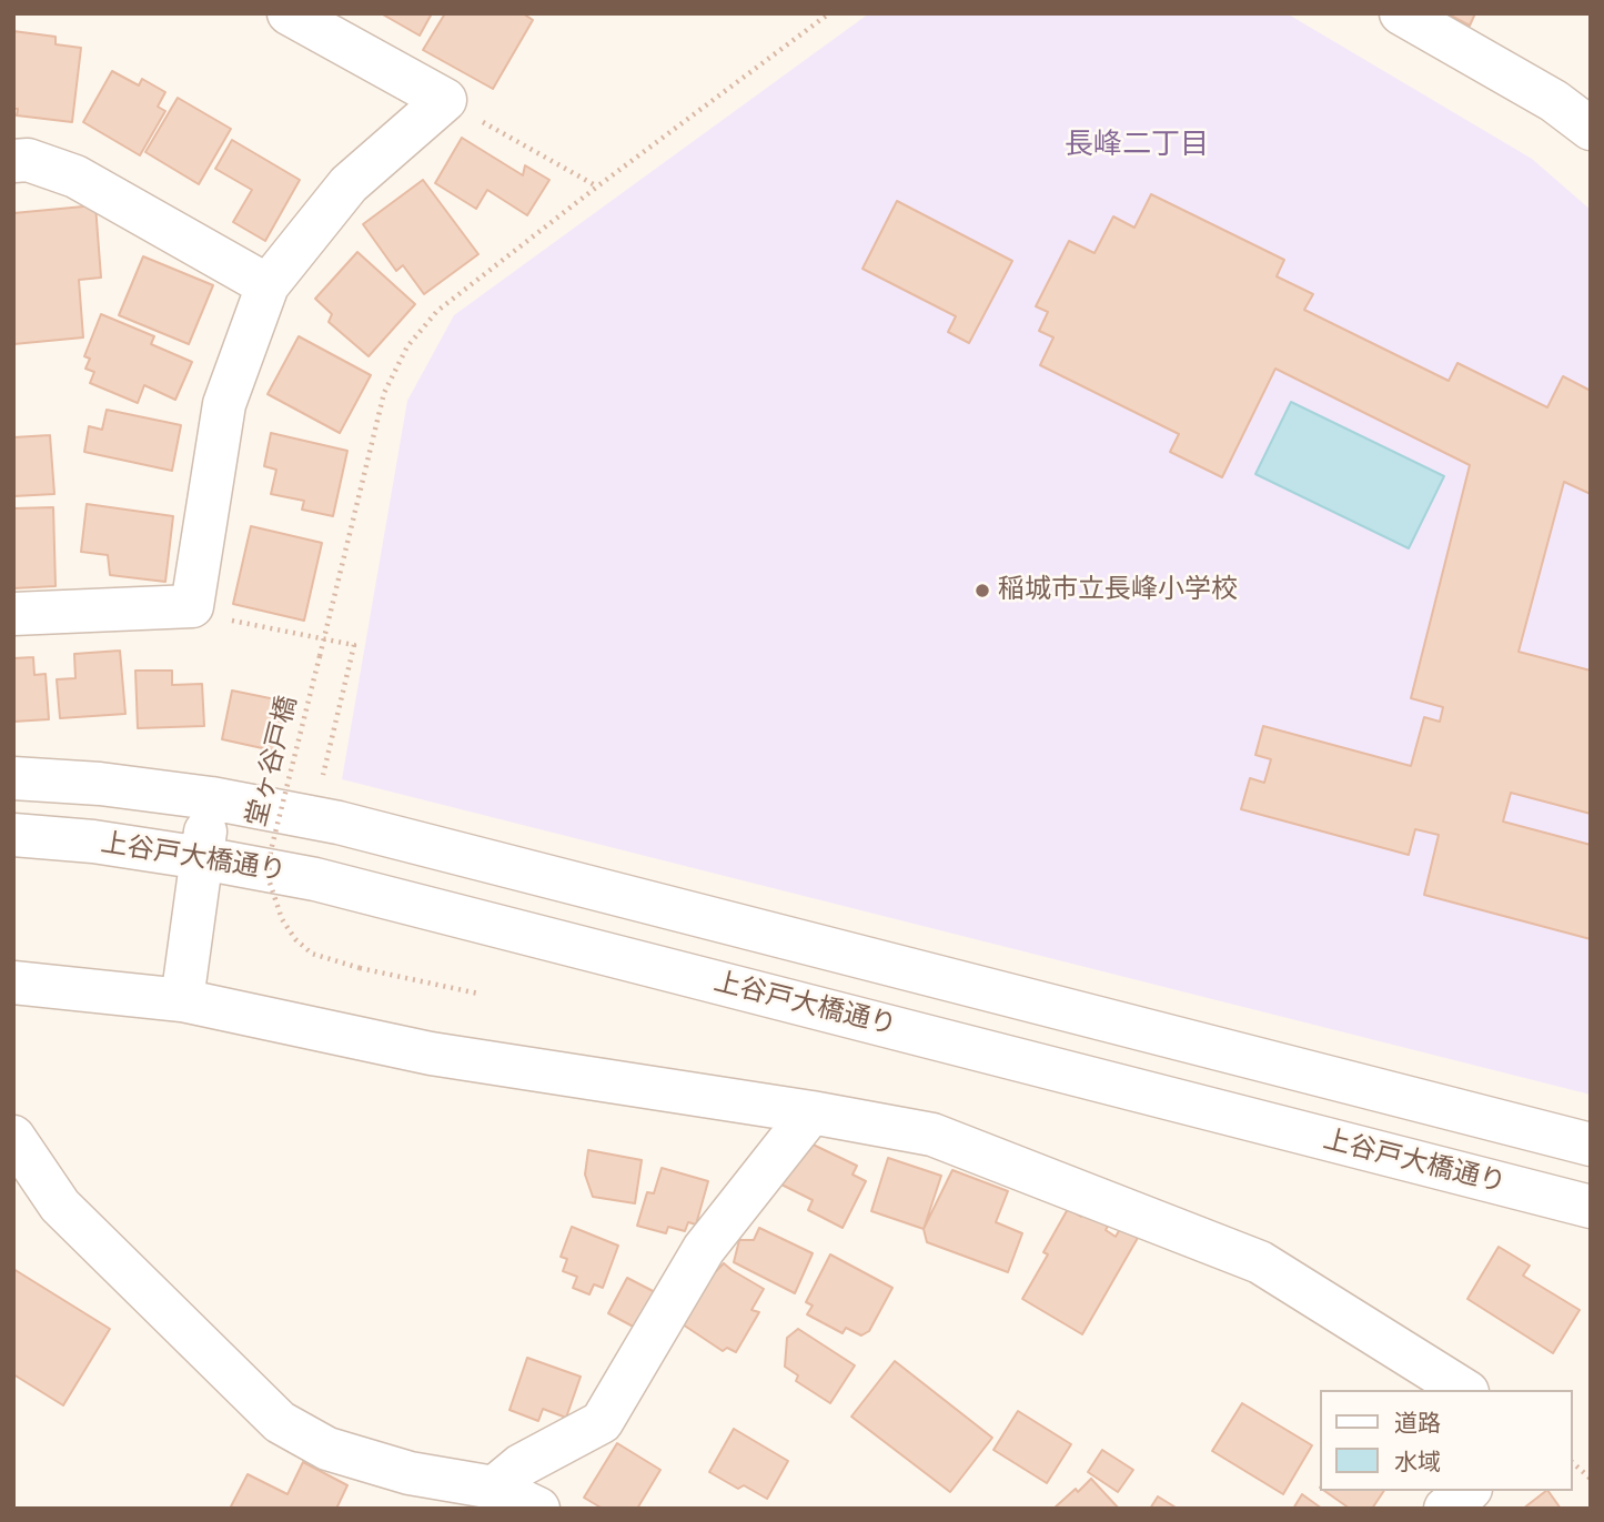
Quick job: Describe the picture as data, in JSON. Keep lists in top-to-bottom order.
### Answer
{
  "streets": {
    "street": ["上谷戸大橋通り"],
    "path": ["堂ヶ谷戸橋"]
  },
  "districts": ["長峰二丁目"],
  "places": ["稲城市立長峰小学校"],
  "legend": ["道路", "水域"]
}
